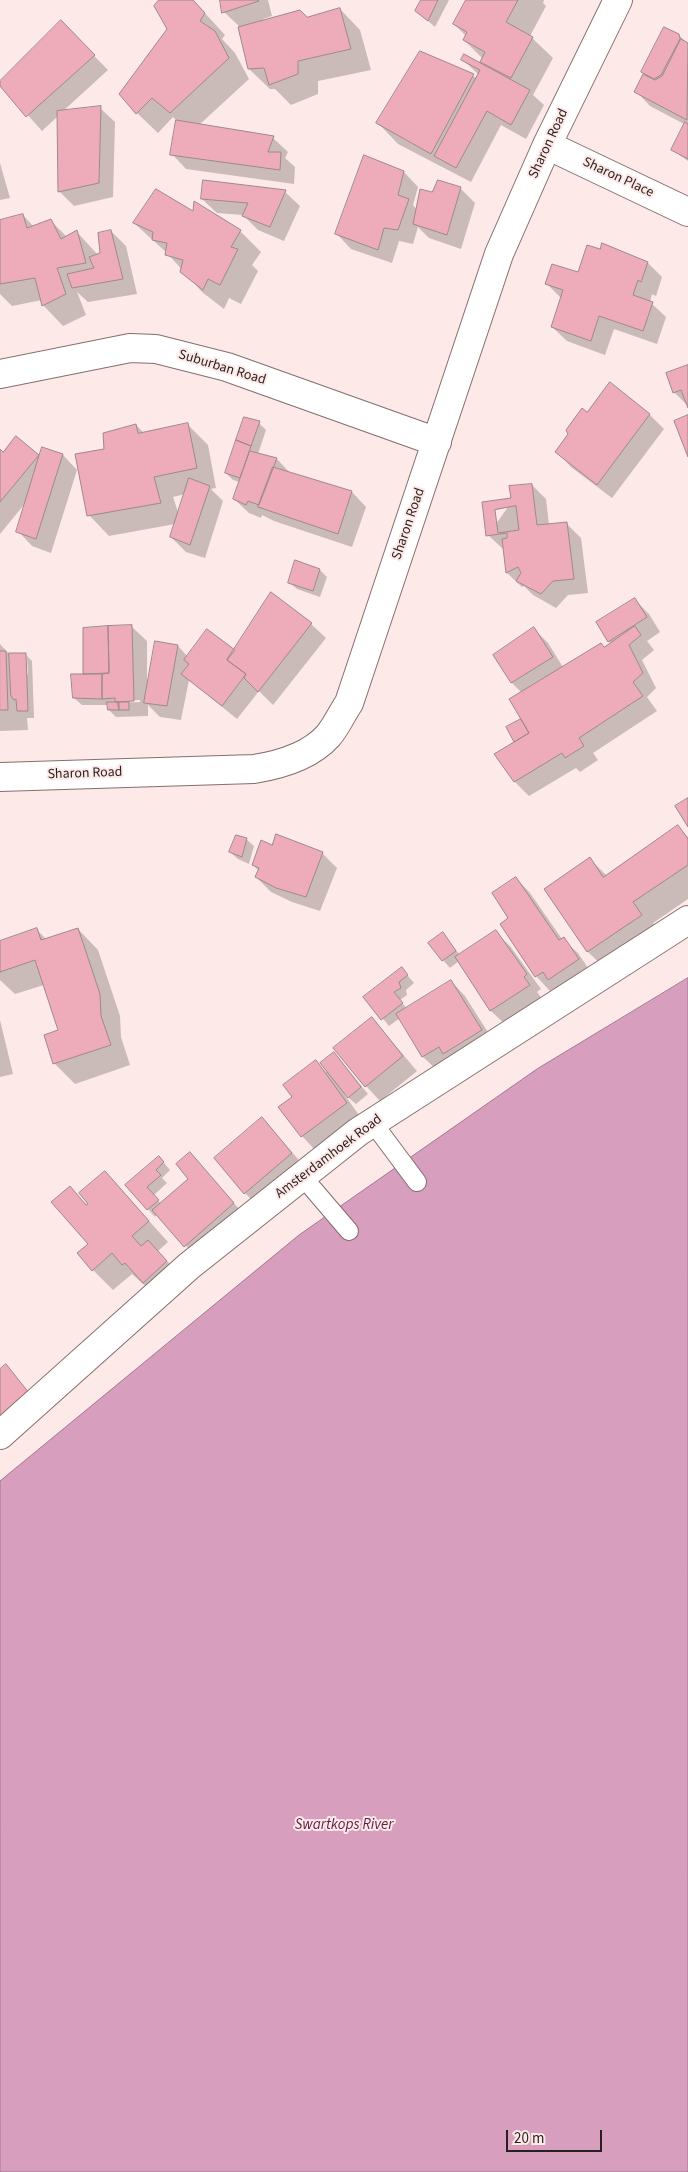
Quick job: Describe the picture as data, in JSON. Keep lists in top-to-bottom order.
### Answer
{
  "streets": {
    "street": [
      "Sharon Road",
      "Sharon Place",
      "Suburban Road",
      "Amsterdamhoek Road"
    ]
  },
  "crossings": [
    ["Sharon Road", "Sharon Place"],
    ["Sharon Road", "Suburban Road"]
  ],
  "water": ["Swartkops River"],
  "scale_bar": "20 m"
}
